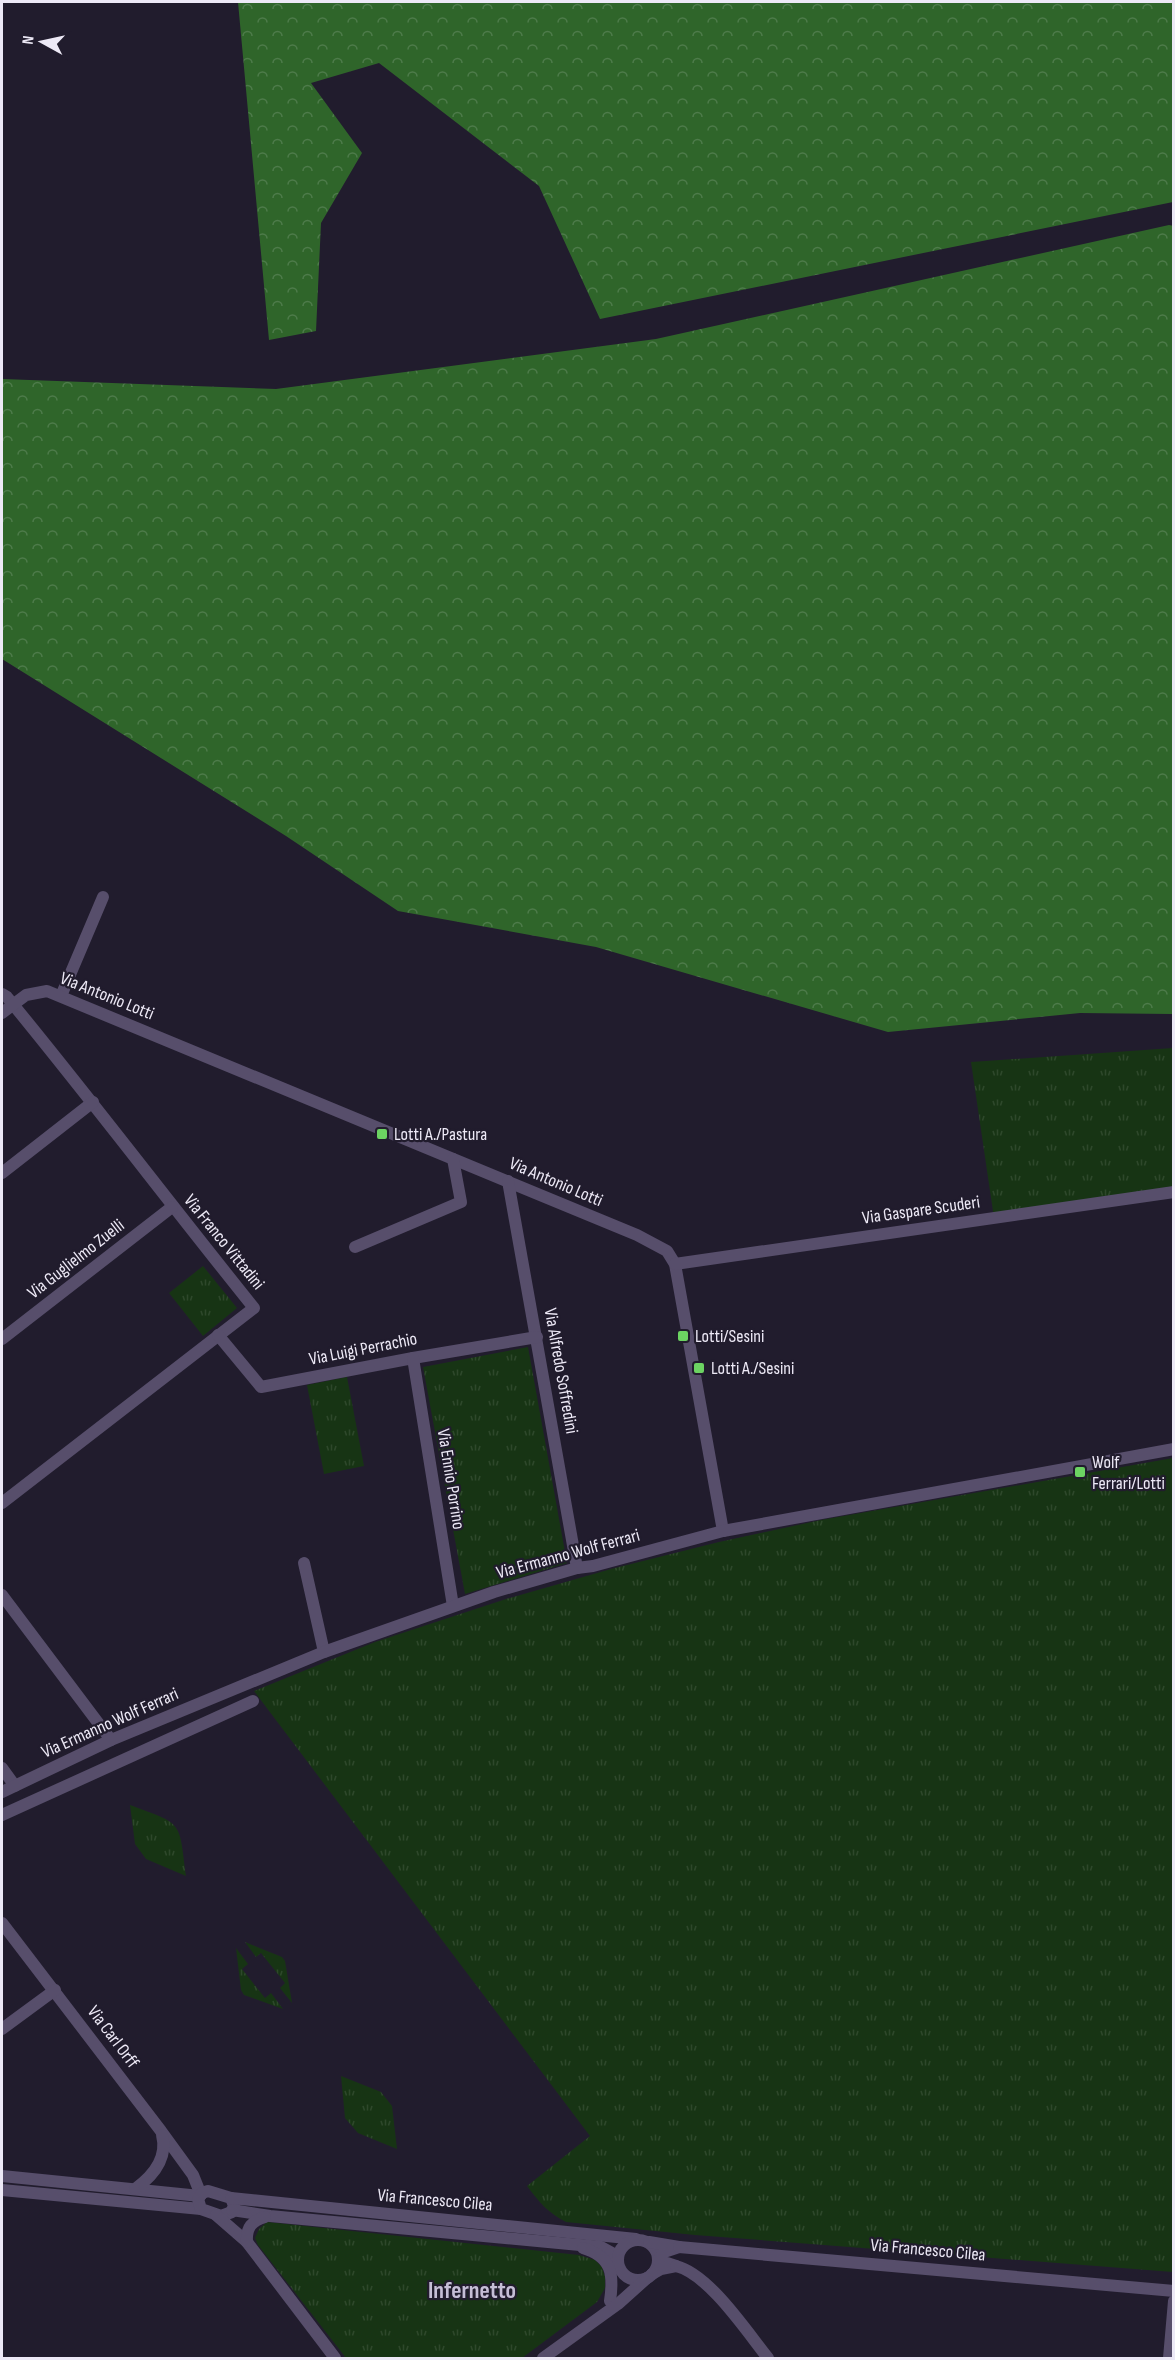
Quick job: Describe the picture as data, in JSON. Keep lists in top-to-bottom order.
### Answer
{
  "streets": {
    "street": [
      "Via Antonio Lotti",
      "Via Gaspare Scuderi",
      "Via Franco Vittadini",
      "Via Guglielmo Zuelli",
      "Via Luigi Perrachio",
      "Via Alfredo Soffredini",
      "Via Ennio Porrino",
      "Via Ermanno Wolf Ferrari",
      "Via Carl Orff",
      "Via Francesco Cilea"
    ]
  },
  "crossings": [
    ["Via Antonio Lotti", "Via Gaspare Scuderi"],
    ["Via Antonio Lotti", "Via Franco Vittadini"],
    ["Via Antonio Lotti", "Via Alfredo Soffredini"],
    ["Via Franco Vittadini", "Via Guglielmo Zuelli"],
    ["Via Franco Vittadini", "Via Luigi Perrachio"],
    ["Via Luigi Perrachio", "Via Alfredo Soffredini"],
    ["Via Luigi Perrachio", "Via Ennio Porrino"],
    ["Via Alfredo Soffredini", "Via Ermanno Wolf Ferrari"],
    ["Via Ennio Porrino", "Via Ermanno Wolf Ferrari"],
    ["Via Carl Orff", "Via Francesco Cilea"]
  ],
  "districts": ["Infernetto"],
  "places": {
    "transit": [
      "Lotti A./Pastura",
      "Lotti/Sesini",
      "Lotti A./Sesini",
      "Wolf Ferrari/Lotti"
    ]
  },
  "north": "left"
}
